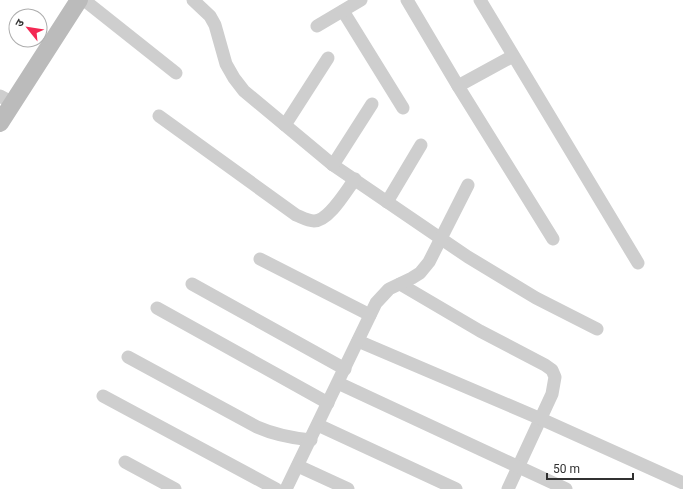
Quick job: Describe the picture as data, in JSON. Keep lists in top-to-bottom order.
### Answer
{
  "scale_bar": "50 m",
  "north": "top left"
}
